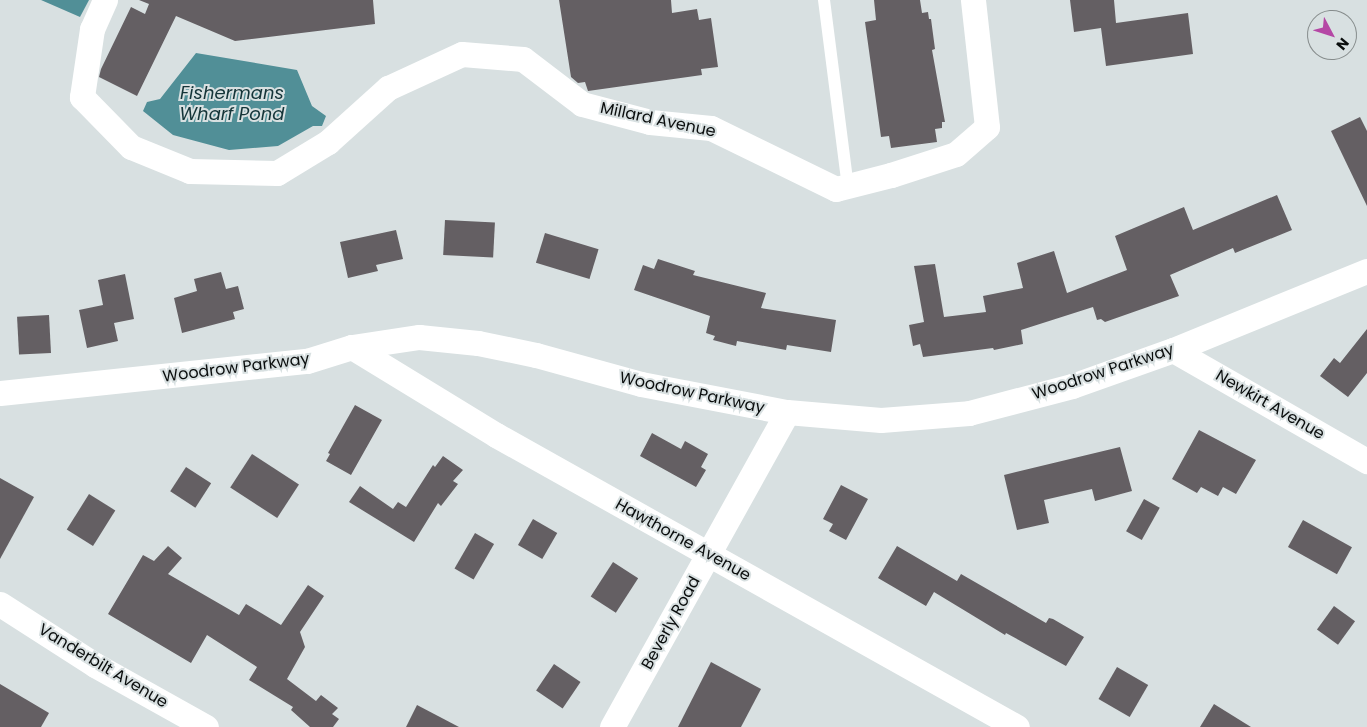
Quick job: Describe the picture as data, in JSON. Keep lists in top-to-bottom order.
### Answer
{
  "streets": {
    "street": [
      "Millard Avenue",
      "Woodrow Parkway",
      "Newkirt Avenue",
      "Hawthorne Avenue",
      "Beverly Road",
      "Vanderbilt Avenue"
    ]
  },
  "crossings": [
    ["Woodrow Parkway", "Newkirt Avenue"],
    ["Woodrow Parkway", "Hawthorne Avenue"],
    ["Woodrow Parkway", "Beverly Road"],
    ["Hawthorne Avenue", "Beverly Road"]
  ],
  "water": ["Fishermans Wharf Pond"],
  "north": "bottom right"
}
